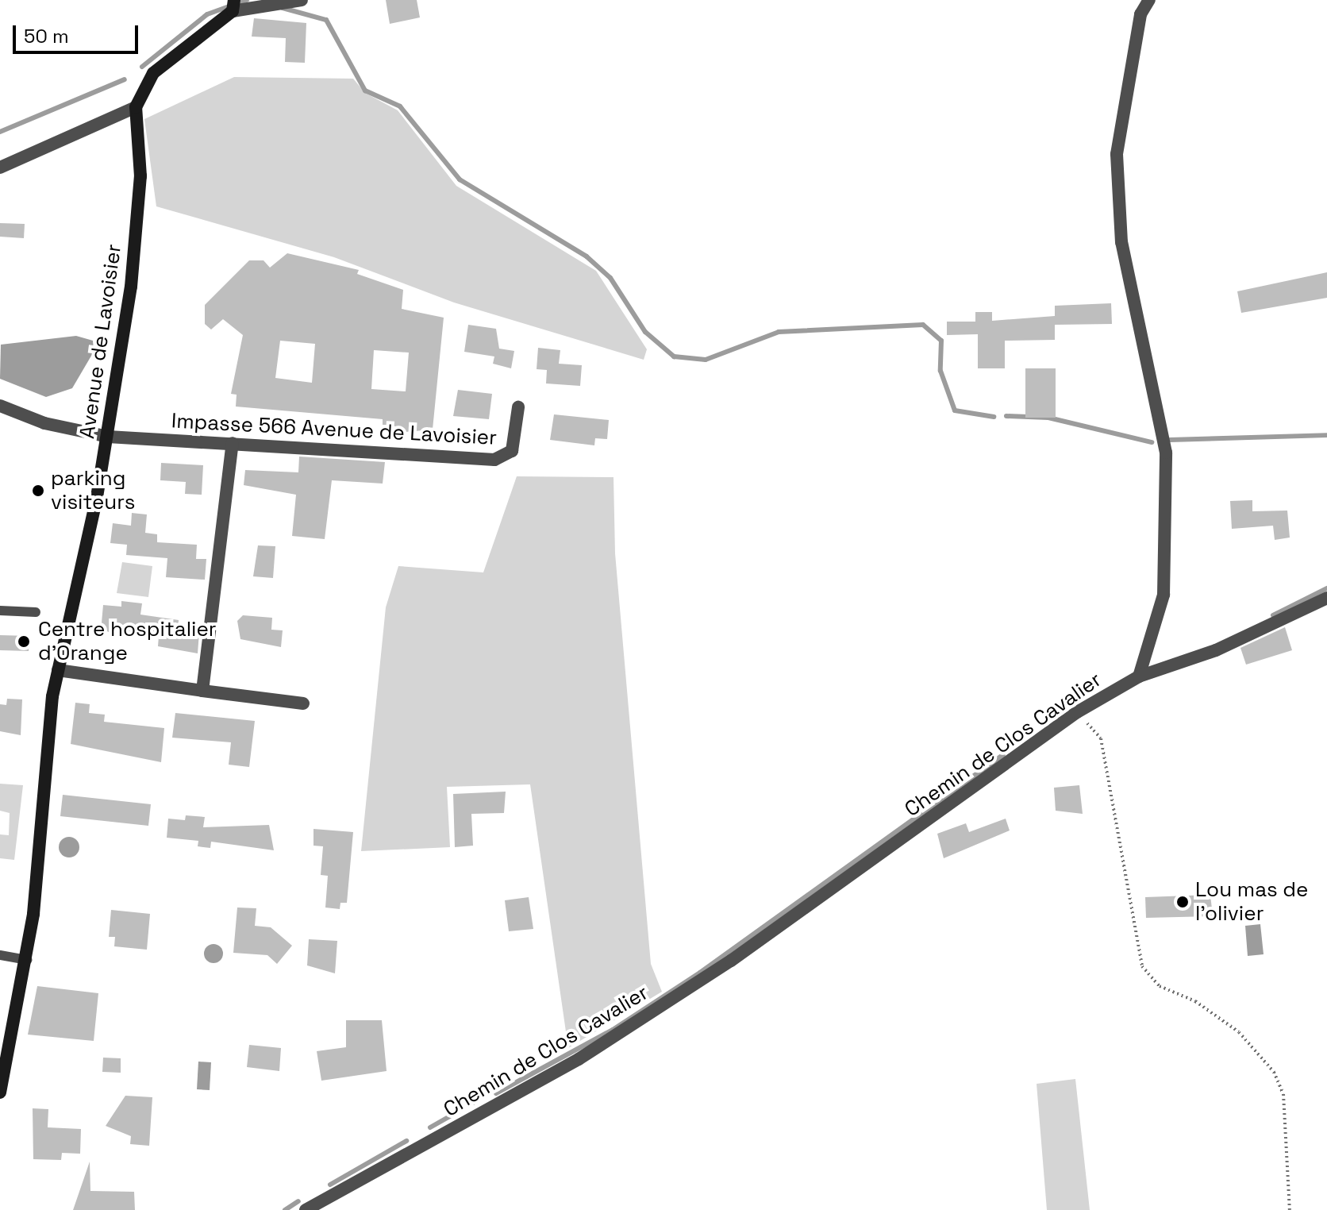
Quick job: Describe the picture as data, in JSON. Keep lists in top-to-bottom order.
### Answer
{
  "streets": {
    "street": ["Avenue de Lavoisier", "Impasse 566 Avenue de Lavoisier", "Chemin de Clos Cavalier"]
  },
  "crossings": [
    ["Avenue de Lavoisier", "Impasse 566 Avenue de Lavoisier"]
  ],
  "places": ["parking visiteurs", "Centre hospitalier d'Orange", "Lou mas de l'olivier"],
  "scale_bar": "50 m"
}
